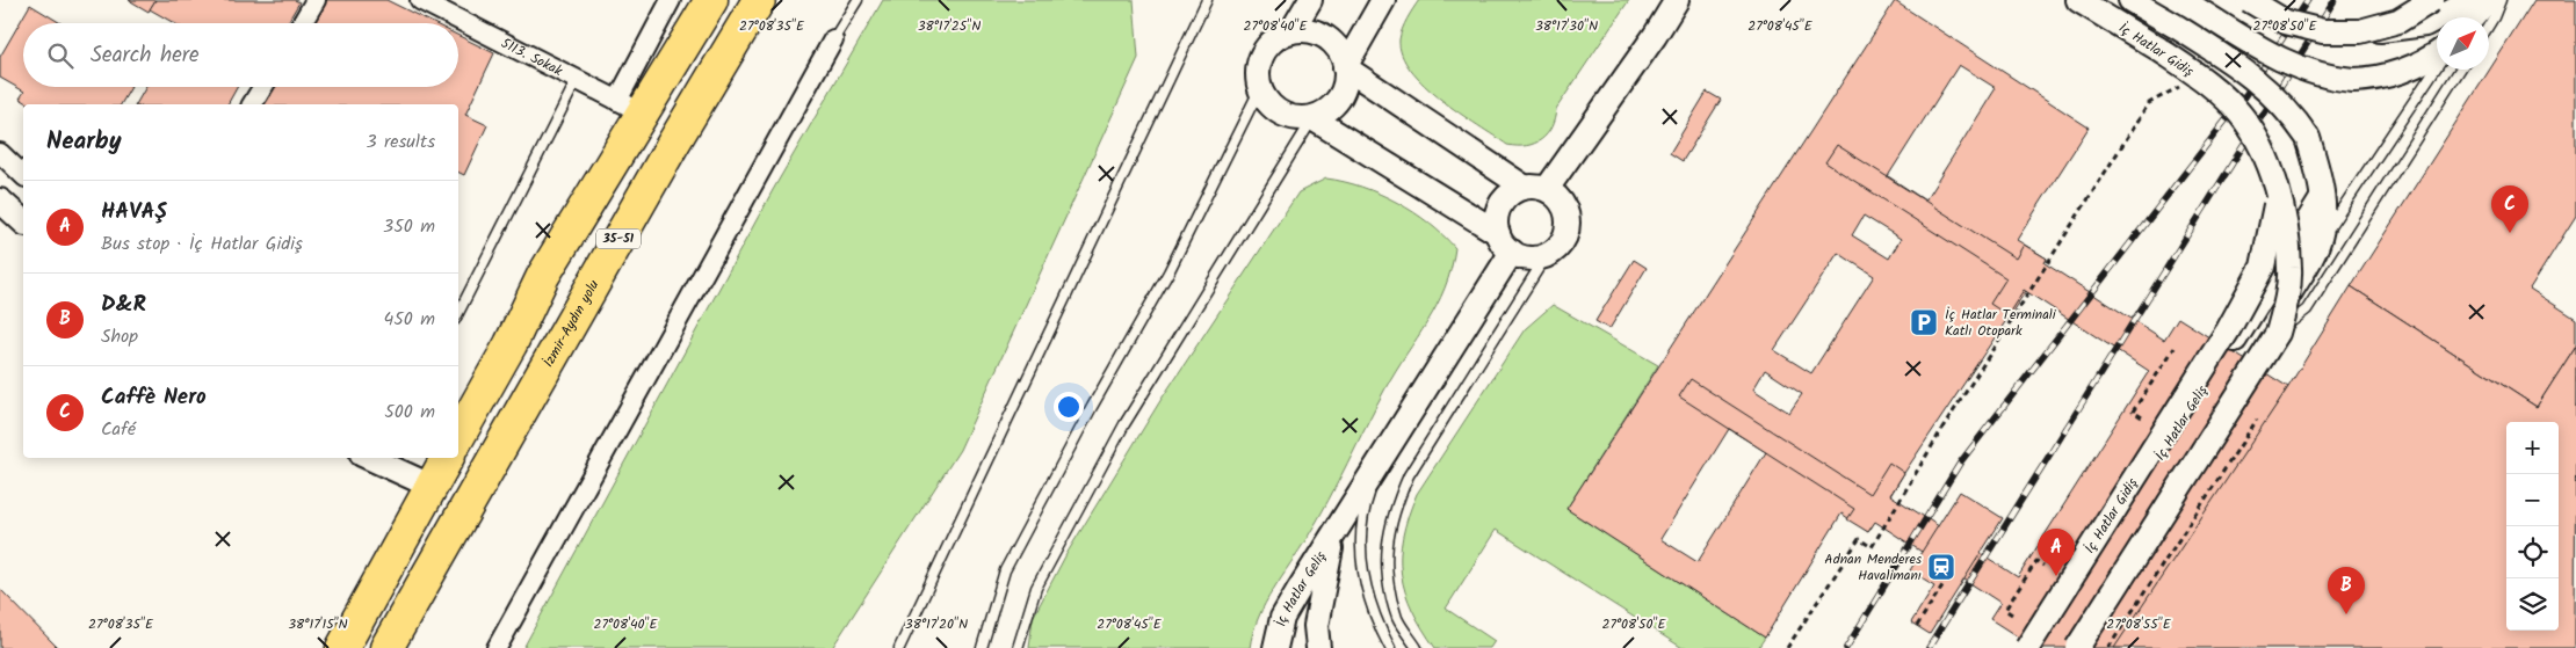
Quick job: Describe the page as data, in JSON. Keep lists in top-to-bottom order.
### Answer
{
  "streets": {
    "highway": ["35-51", "İzmir-Aydın yolu"],
    "street": ["İç Hatlar Gidiş", "5113. Sokak", "İç Hatlar Geliş"]
  },
  "crossings": [
    ["5113. Sokak", "35-51"]
  ],
  "places": {
    "parking": ["İç Hatlar Terminali Katlı Otopark"],
    "station": ["Adnan Menderes Havalimanı"]
  },
  "north": "top right",
  "page": {
    "search": "Search here",
    "heading": ["Nearby", "3 results"],
    "list": [
      {
        "mark": "A",
        "name": "HAVAŞ",
        "note": "Bus stop · İç Hatlar Gidiş",
        "value": "350 m"
      },
      {
        "mark": "B",
        "name": "D&R",
        "note": "Shop",
        "value": "450 m"
      },
      {
        "mark": "C",
        "name": "Caffè Nero",
        "note": "Café",
        "value": "500 m"
      }
    ],
    "pins": ["C", "A", "B"],
    "map_buttons": ["+", "−"]
  },
  "coordinates": [
    "27°08'45\"E",
    "27°08'35\"E",
    "27°08'40\"E",
    "27°08'50\"E",
    "38°17'25\"N",
    "38°17'30\"N",
    "38°17'15\"N",
    "38°17'20\"N",
    "27°08'55\"E"
  ]
}
